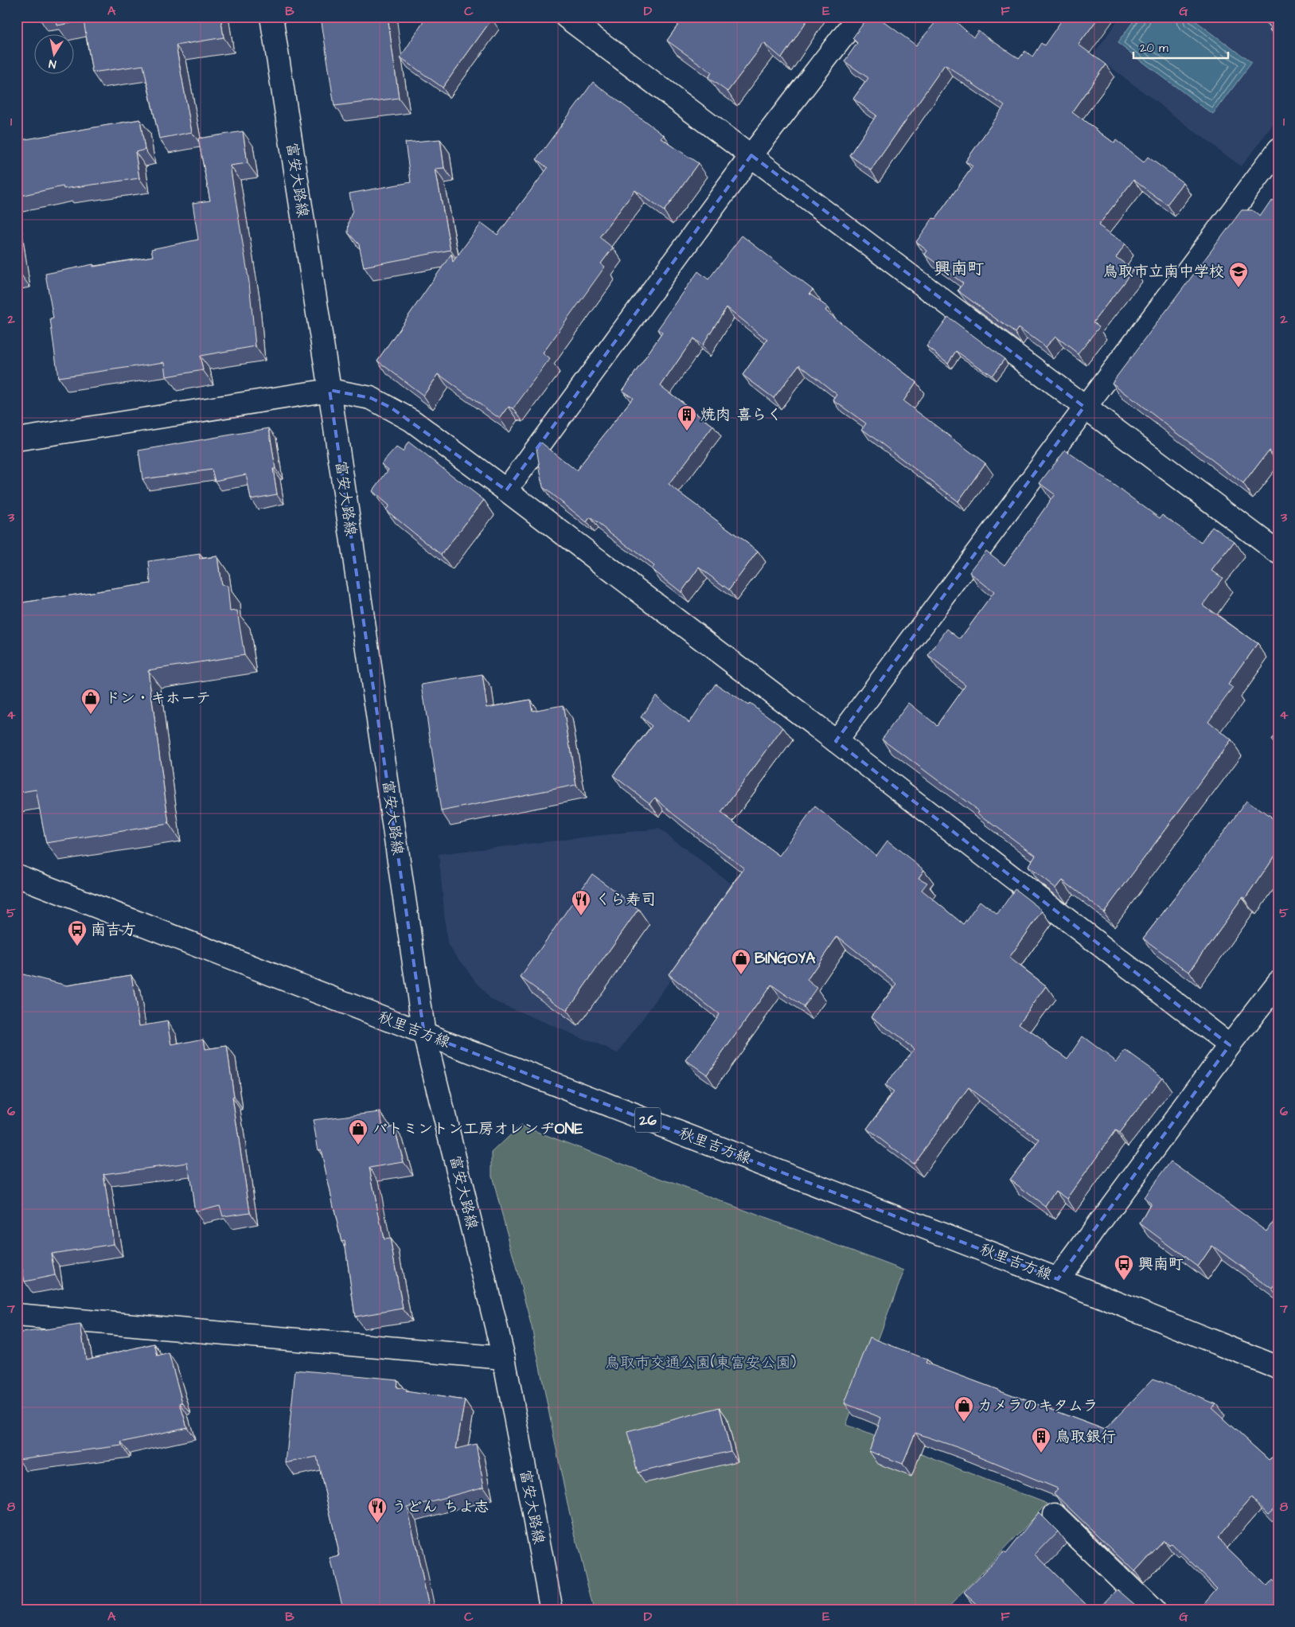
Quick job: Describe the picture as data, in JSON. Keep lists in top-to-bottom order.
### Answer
{
  "streets": {
    "street": ["富安大路線", "秋里吉方線", "26"]
  },
  "crossings": [
    ["富安大路線", "秋里吉方線"]
  ],
  "districts": ["興南町"],
  "parks": ["鳥取市交通公園(東富安公園)"],
  "places": {
    "school or university": ["鳥取市立南中学校"],
    "building": ["焼肉 喜らく", "鳥取銀行"],
    "shop": [
      "ドン・キホーテ",
      "BINGOYA",
      "バトミントン工房オレンヂONE",
      "カメラのキタムラ"
    ],
    "restaurant": ["くら寿司", "うどん ちよ志"],
    "bus stop": ["南吉方", "興南町"]
  },
  "scale_bar": "20 m",
  "north": "bottom",
  "grid": {
    "columns": [
      "A",
      "B",
      "C",
      "D",
      "E",
      "F",
      "G"
    ],
    "rows": [
      "1",
      "2",
      "3",
      "4",
      "5",
      "6",
      "7",
      "8"
    ]
  }
}
